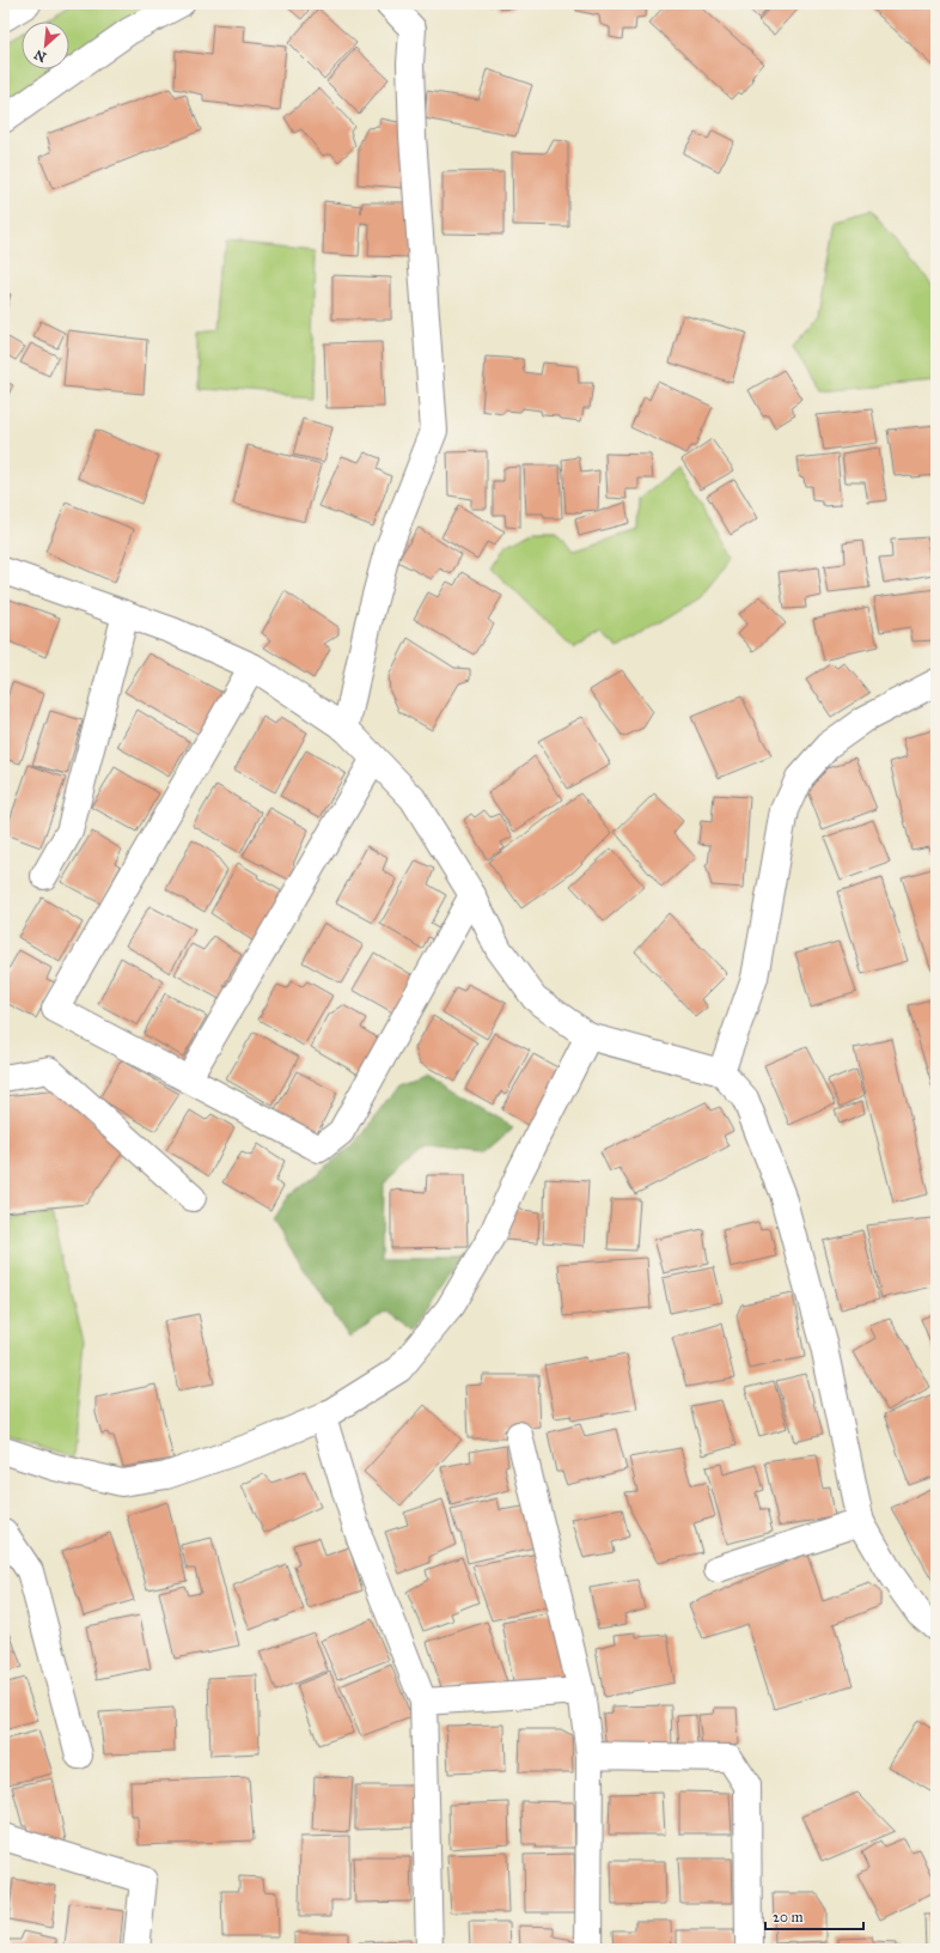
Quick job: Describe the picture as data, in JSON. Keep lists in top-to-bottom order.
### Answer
{
  "scale_bar": "20 m",
  "north": "bottom left"
}
